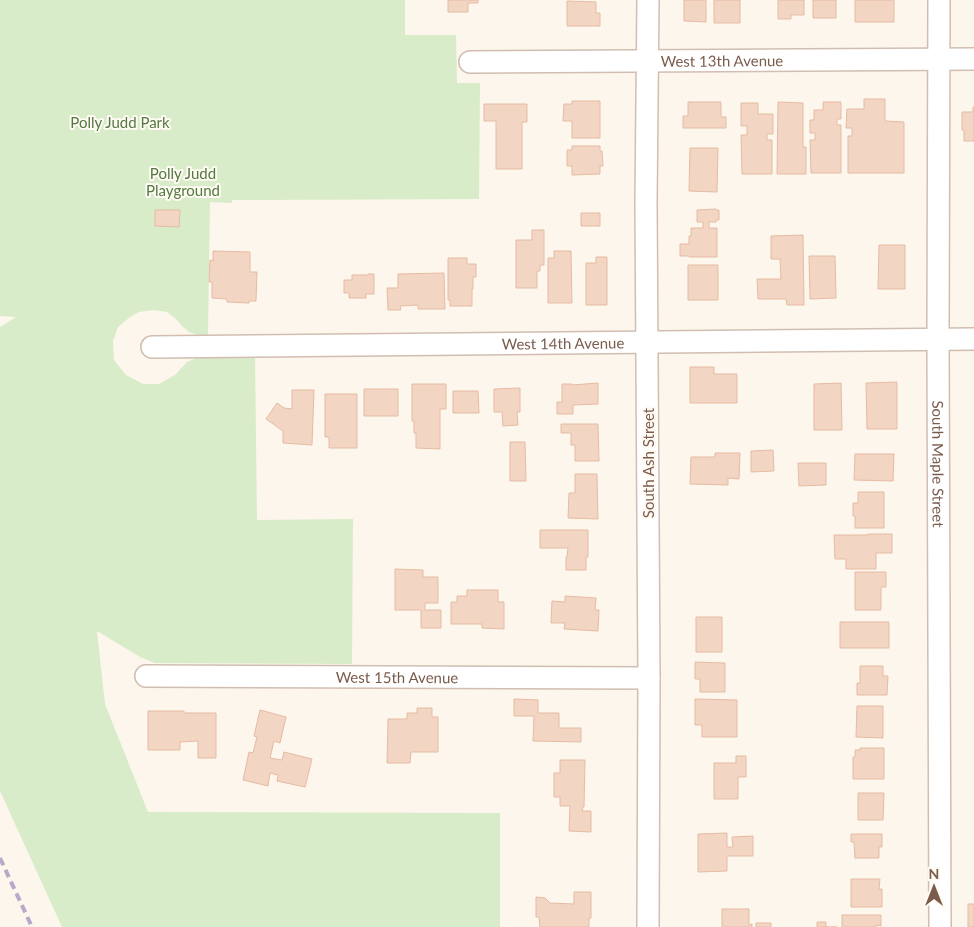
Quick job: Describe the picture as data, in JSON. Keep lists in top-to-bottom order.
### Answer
{
  "streets": {
    "street": [
      "West 13th Avenue",
      "West 14th Avenue",
      "South Ash Street",
      "South Maple Street",
      "West 15th Avenue"
    ]
  },
  "crossings": [
    ["West 13th Avenue", "South Ash Street"],
    ["West 13th Avenue", "South Maple Street"],
    ["West 14th Avenue", "South Ash Street"],
    ["West 14th Avenue", "South Maple Street"],
    ["South Ash Street", "West 15th Avenue"]
  ],
  "parks": ["Polly Judd Park", "Polly Judd Playground"],
  "north": "top"
}
